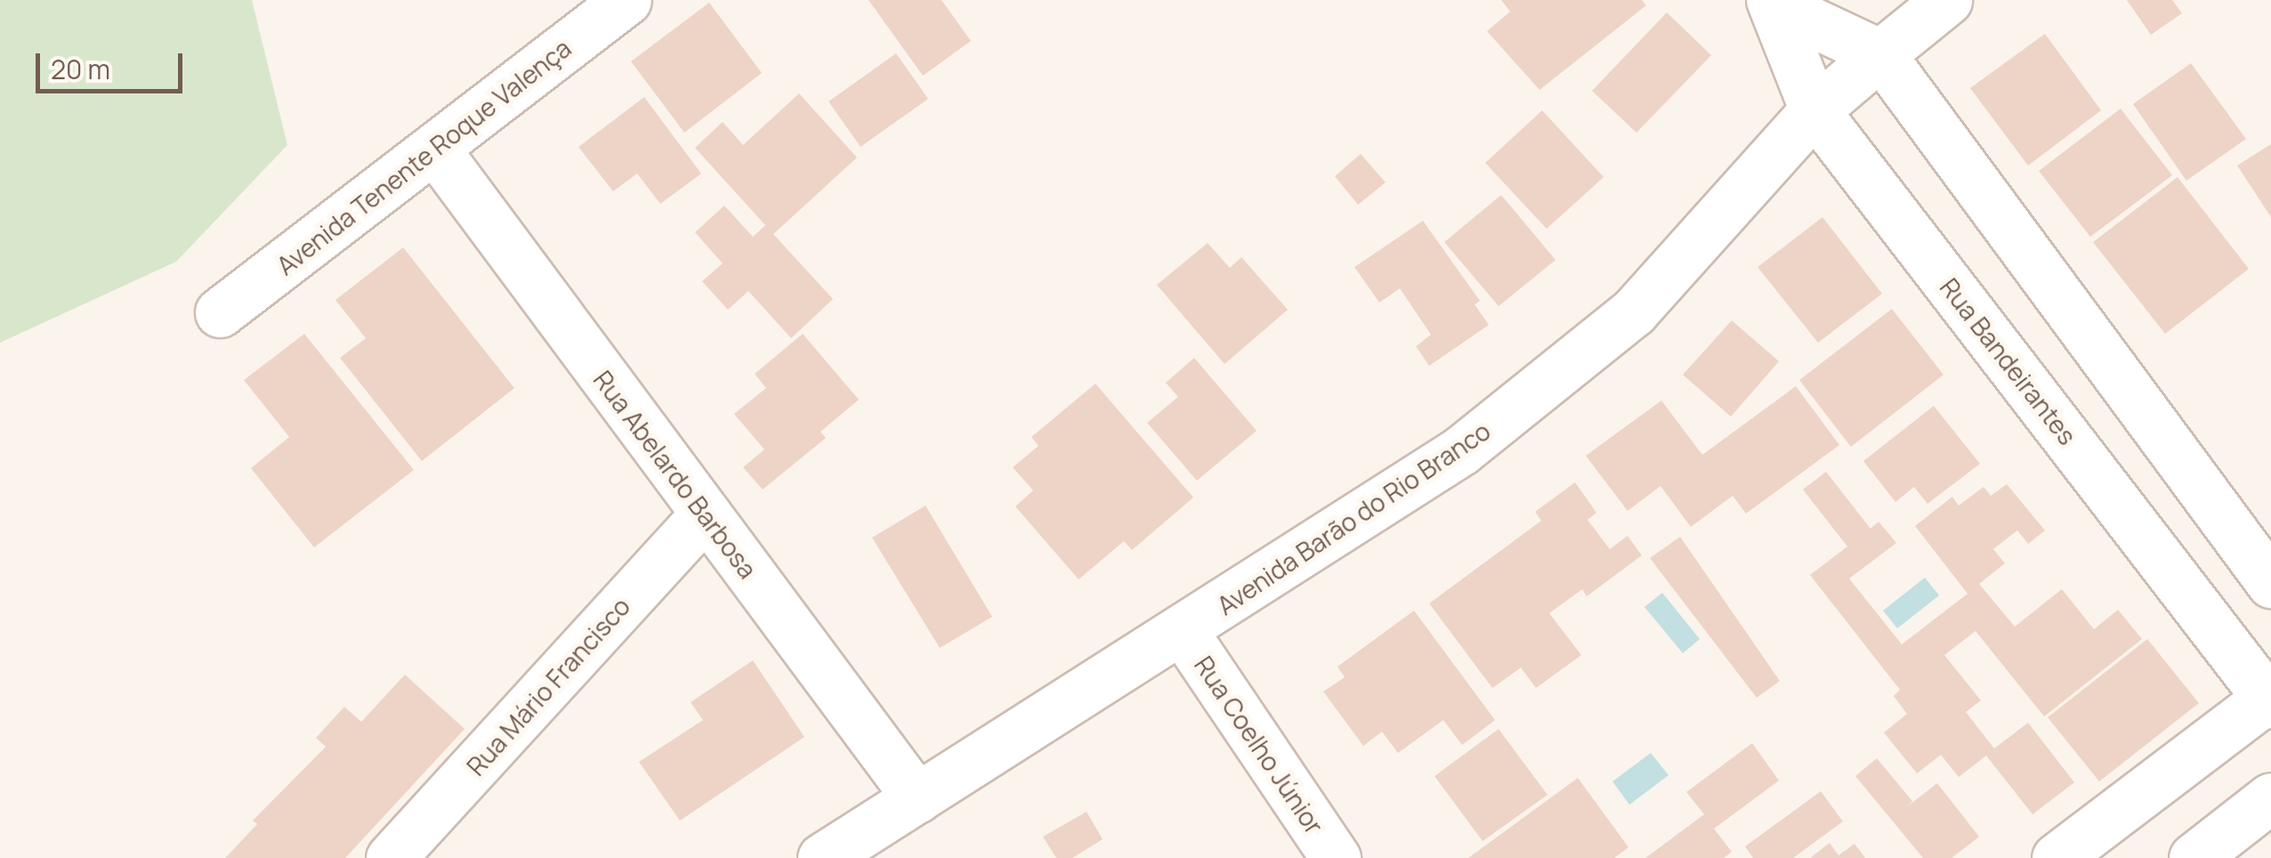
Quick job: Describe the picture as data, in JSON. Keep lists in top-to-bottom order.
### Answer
{
  "streets": {
    "street": [
      "Avenida Tenente Roque Valença",
      "Rua Bandeirantes",
      "Rua Abelardo Barbosa",
      "Avenida Barão do Rio Branco",
      "Rua Mário Francisco",
      "Rua Coelho Júnior"
    ]
  },
  "crossings": [
    ["Avenida Tenente Roque Valença", "Rua Abelardo Barbosa"],
    ["Rua Bandeirantes", "Avenida Barão do Rio Branco"],
    ["Rua Abelardo Barbosa", "Avenida Barão do Rio Branco"],
    ["Rua Abelardo Barbosa", "Rua Mário Francisco"],
    ["Avenida Barão do Rio Branco", "Rua Coelho Júnior"]
  ],
  "scale_bar": "20 m"
}
